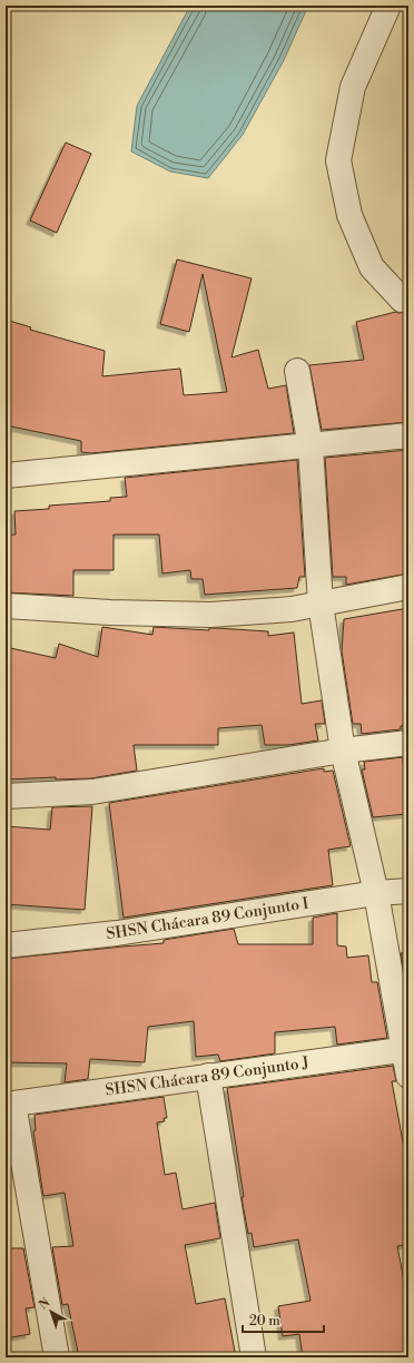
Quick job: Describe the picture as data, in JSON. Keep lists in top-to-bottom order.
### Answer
{
  "streets": {
    "street": ["SHSN Chácara 89 Conjunto I", "SHSN Chácara 89 Conjunto J"]
  },
  "scale_bar": "20 m",
  "north": "top left"
}
